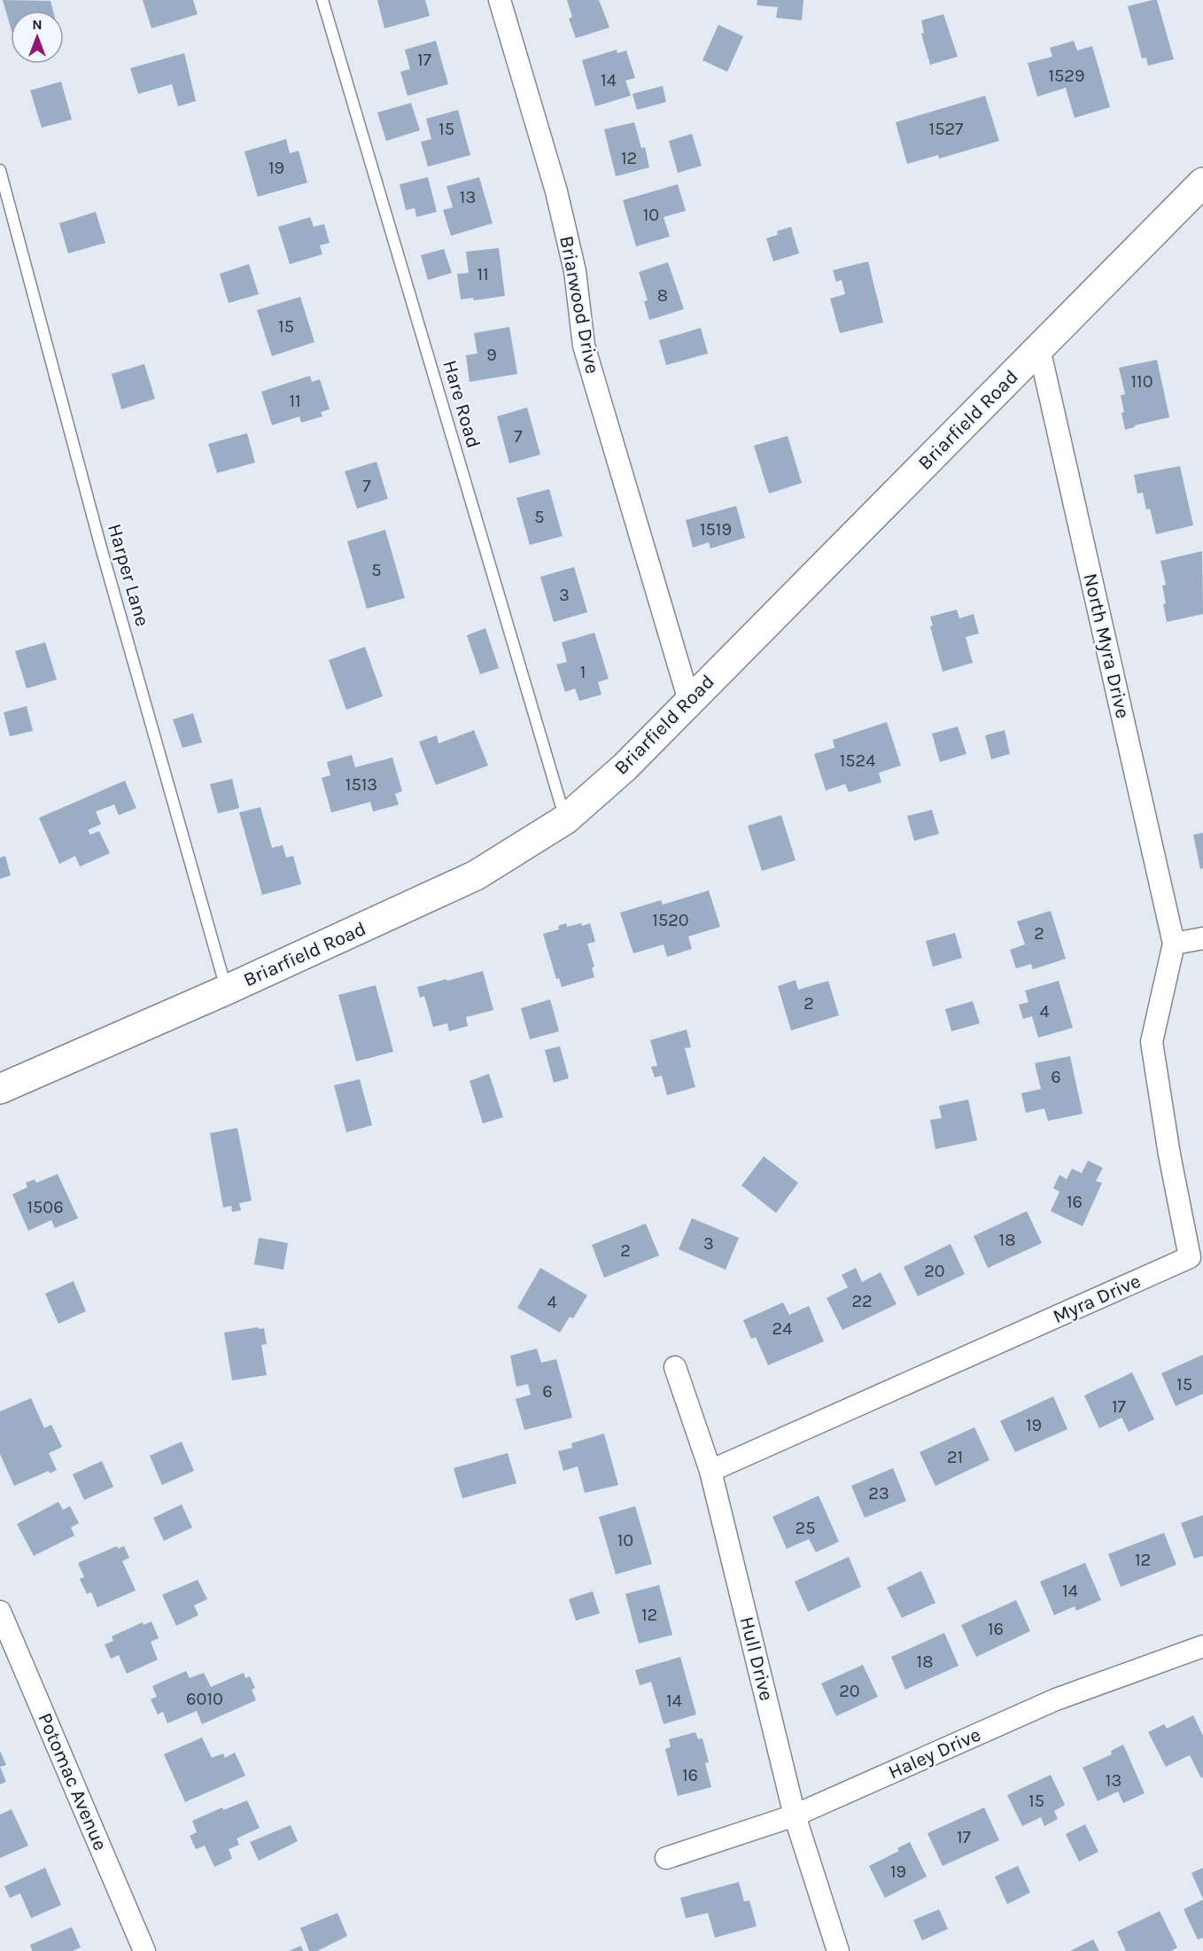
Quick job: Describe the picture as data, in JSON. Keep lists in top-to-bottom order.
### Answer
{
  "streets": {
    "main road": ["Briarfield Road"],
    "street": [
      "Briarwood Drive",
      "North Myra Drive",
      "Myra Drive",
      "Hull Drive",
      "Haley Drive",
      "Potomac Avenue"
    ],
    "lane": ["Hare Road", "Harper Lane"]
  },
  "crossings": [
    ["Briarwood Drive", "Briarfield Road"],
    ["Hare Road", "Briarfield Road"],
    ["Briarfield Road", "Harper Lane"],
    ["Briarfield Road", "North Myra Drive"],
    ["North Myra Drive", "Myra Drive"],
    ["Myra Drive", "Hull Drive"],
    ["Hull Drive", "Haley Drive"]
  ],
  "house_numbers": [
    "17",
    "1529",
    "14",
    "15",
    "1527",
    "12",
    "19",
    "13",
    "10",
    "11",
    "8",
    "15",
    "9",
    "110",
    "11",
    "7",
    "7",
    "5",
    "1519",
    "5",
    "3",
    "1",
    "1524",
    "1513",
    "1520",
    "2",
    "2",
    "4",
    "6",
    "16",
    "1506",
    "18",
    "3",
    "2",
    "20",
    "22",
    "4",
    "24",
    "15",
    "6",
    "17",
    "19",
    "21",
    "23",
    "25",
    "10",
    "12",
    "14",
    "12",
    "16",
    "18",
    "20",
    "6010",
    "14",
    "16",
    "13",
    "15",
    "17",
    "19"
  ],
  "north": "top"
}
